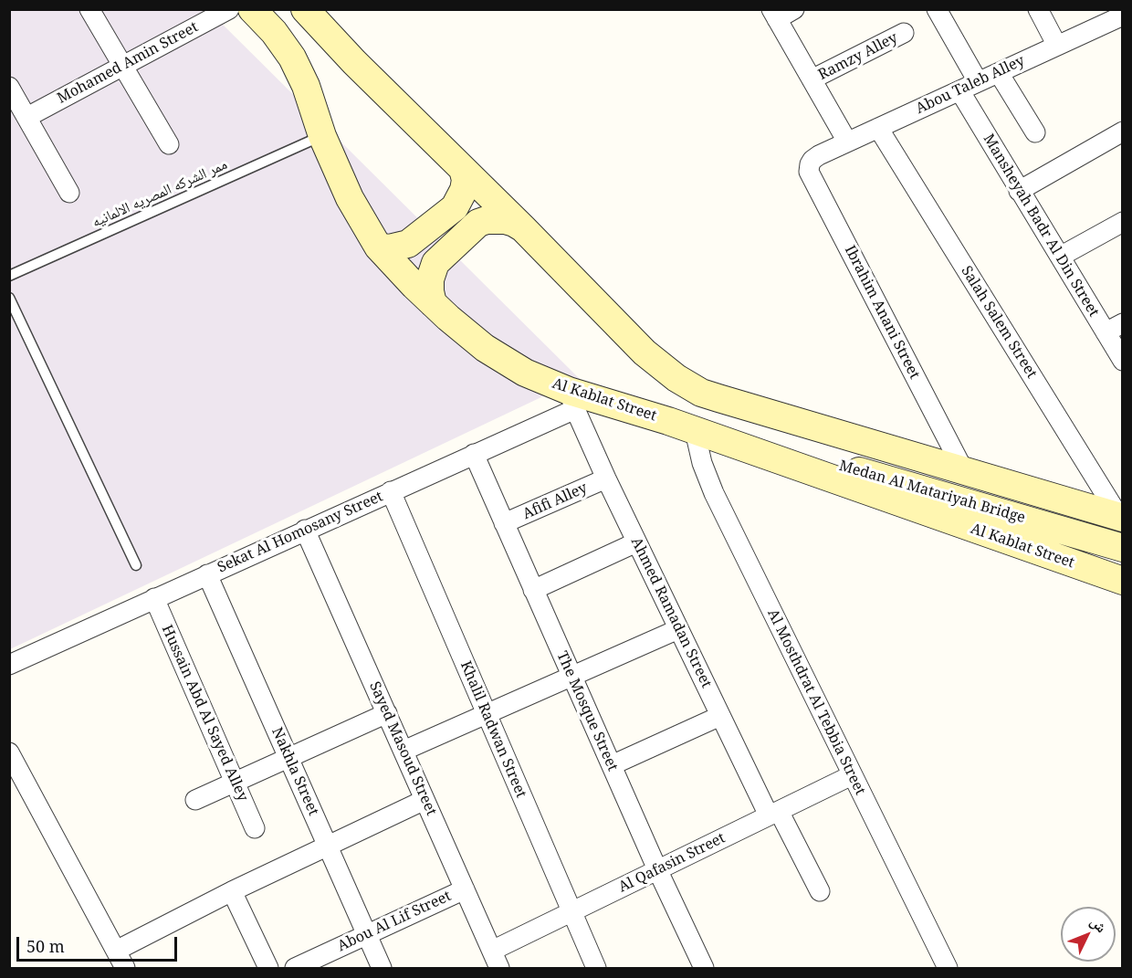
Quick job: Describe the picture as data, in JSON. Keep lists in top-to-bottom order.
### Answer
{
  "streets": {
    "main road": ["Al Kablat Street", "Medan Al Matariyah Bridge"],
    "street": [
      "Ramzy Alley",
      "Mohamed Amin Street",
      "Abou Taleb Alley",
      "Mansheyah Badr Al Din Street",
      "Ibrahim Anani Street",
      "Salah Salem Street",
      "Afifi Alley",
      "Sekat Al Homosany Street",
      "Ahmed Ramadan Street",
      "Al Mosthdrat Al Tebbia Street",
      "The Mosque Street",
      "Hussain Abd Al Sayed Alley",
      "Khalil Radwan Street",
      "Sayed Masoud Street",
      "Nakhla Street",
      "Al Qafasin Street",
      "Abou Al Lif Street"
    ],
    "lane": ["ممر الشركه المصريه الالمانيه"]
  },
  "crossings": [
    ["Abou Taleb Alley", "Mansheyah Badr Al Din Street"],
    ["Abou Taleb Alley", "Ibrahim Anani Street"],
    ["Abou Taleb Alley", "Salah Salem Street"],
    ["ممر الشركه المصريه الالمانيه", "Al Kablat Street"],
    ["Al Kablat Street", "Medan Al Matariyah Bridge"],
    ["Al Kablat Street", "Sekat Al Homosany Street"],
    ["Al Kablat Street", "Ahmed Ramadan Street"],
    ["Al Kablat Street", "Al Mosthdrat Al Tebbia Street"],
    ["Afifi Alley", "Ahmed Ramadan Street"],
    ["Afifi Alley", "The Mosque Street"],
    ["Sekat Al Homosany Street", "Ahmed Ramadan Street"],
    ["Sekat Al Homosany Street", "The Mosque Street"],
    ["Sekat Al Homosany Street", "Hussain Abd Al Sayed Alley"],
    ["Sekat Al Homosany Street", "Khalil Radwan Street"],
    ["Sekat Al Homosany Street", "Sayed Masoud Street"],
    ["Sekat Al Homosany Street", "Nakhla Street"],
    ["Ahmed Ramadan Street", "Al Qafasin Street"],
    ["Al Mosthdrat Al Tebbia Street", "Al Qafasin Street"],
    ["The Mosque Street", "Al Qafasin Street"],
    ["Khalil Radwan Street", "Al Qafasin Street"],
    ["Sayed Masoud Street", "Al Qafasin Street"],
    ["Sayed Masoud Street", "Abou Al Lif Street"],
    ["Nakhla Street", "Abou Al Lif Street"]
  ],
  "scale_bar": "50 m",
  "north": "top right"
}
